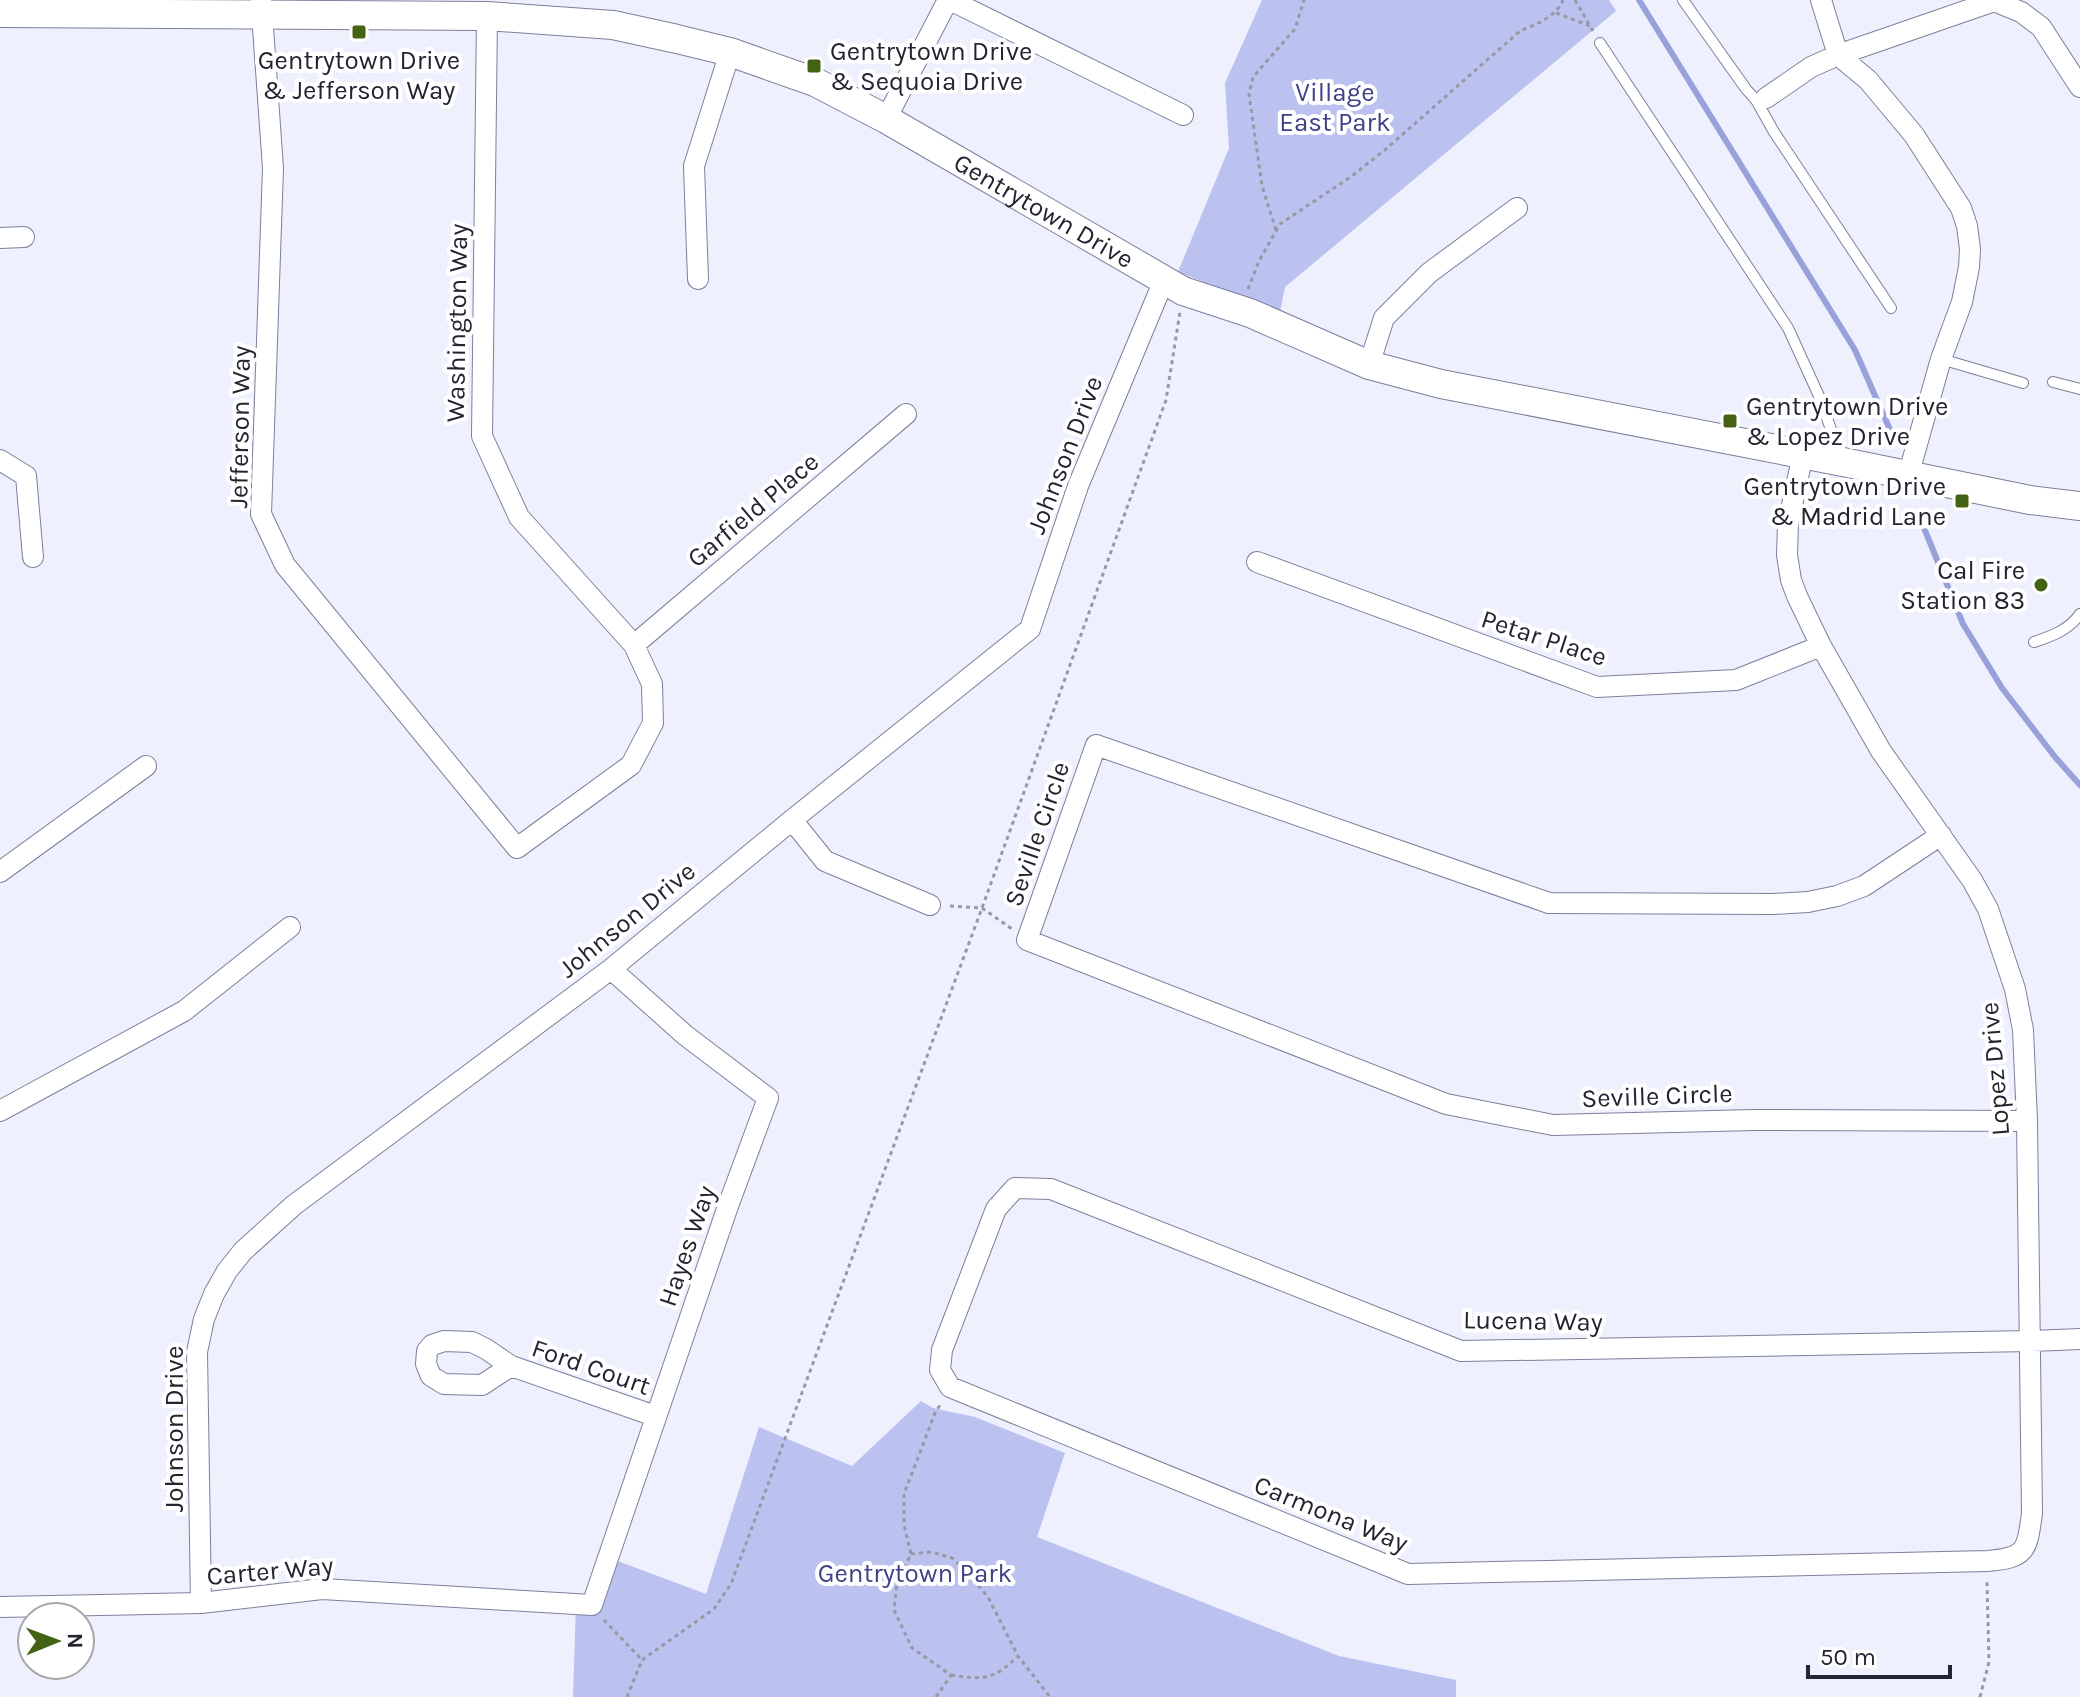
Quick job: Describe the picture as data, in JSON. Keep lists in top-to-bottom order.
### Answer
{
  "streets": {
    "street": [
      "Gentrytown Drive",
      "Washington Way",
      "Jefferson Way",
      "Johnson Drive",
      "Garfield Place",
      "Petar Place",
      "Seville Circle",
      "Lopez Drive",
      "Hayes Way",
      "Lucena Way",
      "Ford Court",
      "Carmona Way",
      "Carter Way"
    ]
  },
  "crossings": [
    ["Gentrytown Drive", "Washington Way"],
    ["Gentrytown Drive", "Jefferson Way"],
    ["Gentrytown Drive", "Johnson Drive"],
    ["Gentrytown Drive", "Lopez Drive"],
    ["Washington Way", "Jefferson Way"],
    ["Washington Way", "Garfield Place"],
    ["Johnson Drive", "Hayes Way"],
    ["Johnson Drive", "Carter Way"],
    ["Petar Place", "Lopez Drive"],
    ["Seville Circle", "Lopez Drive"],
    ["Lopez Drive", "Lucena Way"],
    ["Lopez Drive", "Carmona Way"],
    ["Hayes Way", "Ford Court"],
    ["Hayes Way", "Carter Way"],
    ["Lucena Way", "Carmona Way"]
  ],
  "parks": ["Village East Park", "Gentrytown Park"],
  "places": {
    "transit": [
      "Gentrytown Drive & Jefferson Way",
      "Gentrytown Drive & Sequoia Drive",
      "Gentrytown Drive & Lopez Drive",
      "Gentrytown Drive & Madrid Lane"
    ],
    "other": ["Cal Fire Station 83"]
  },
  "scale_bar": "50 m",
  "north": "right"
}
